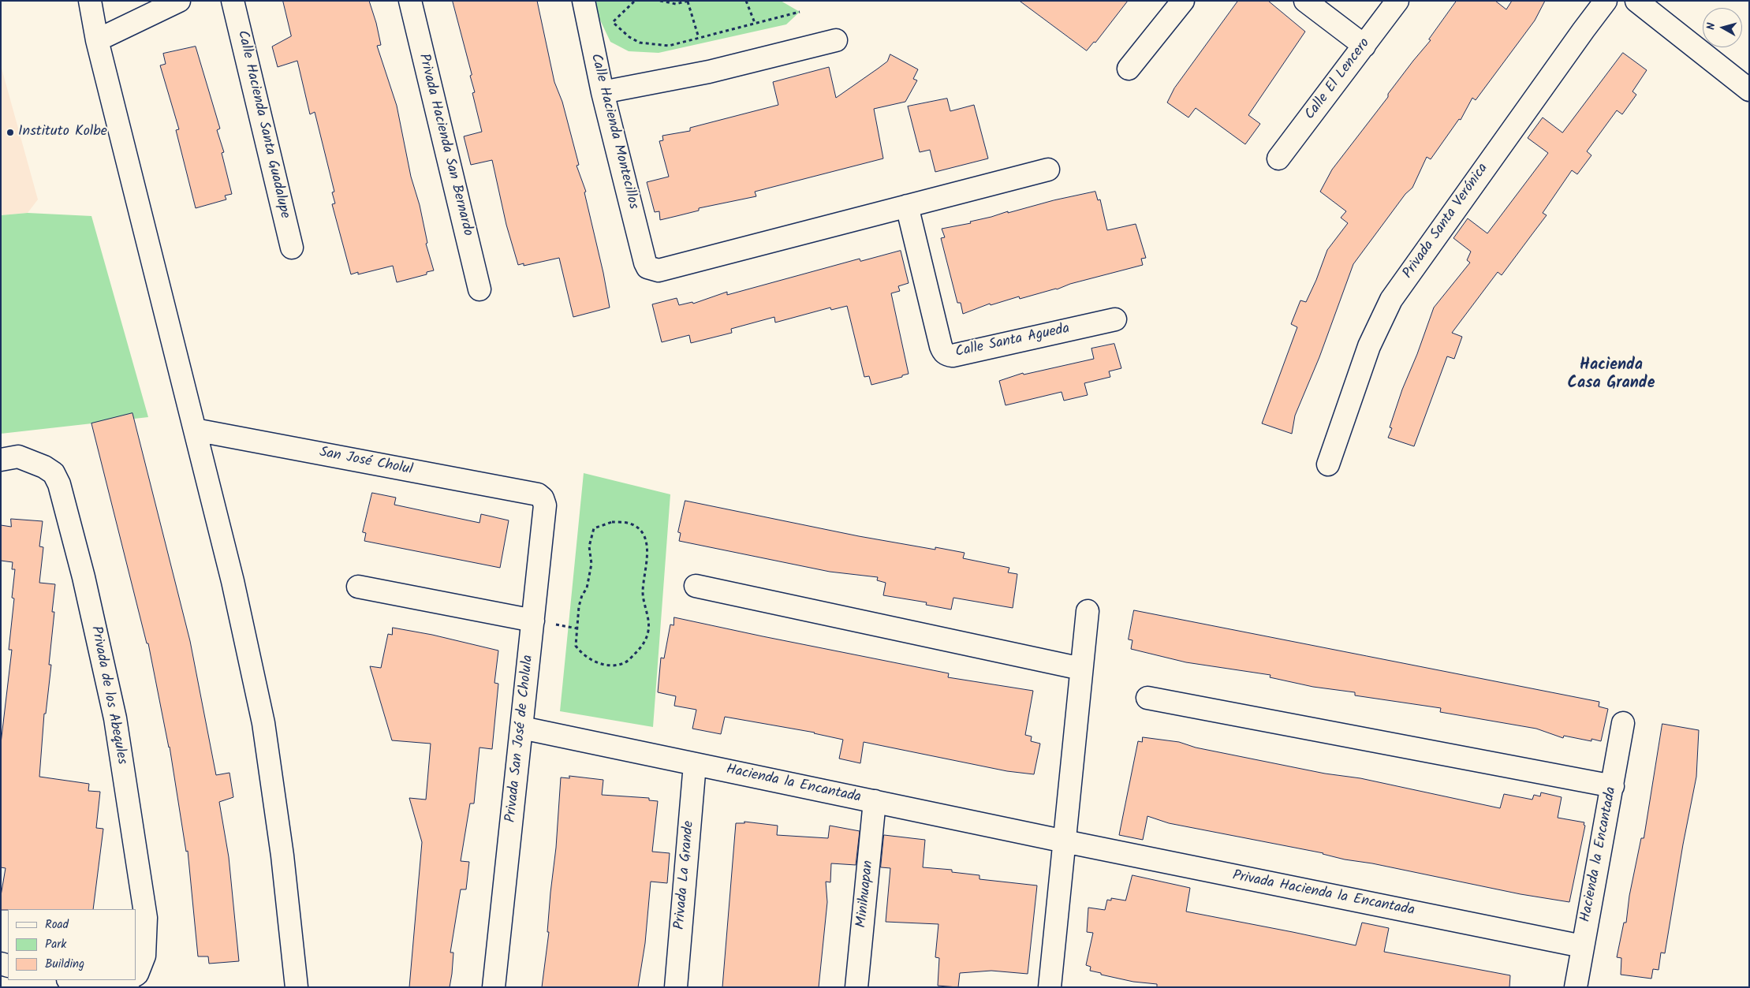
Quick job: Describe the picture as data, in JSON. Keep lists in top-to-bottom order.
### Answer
{
  "streets": {
    "street": [
      "Calle El Lencero",
      "Calle Hacienda Santa Guadalupe",
      "Calle Hacienda Montecillos",
      "Privada Hacienda San Bernardo",
      "Privada Santa Verónica",
      "Calle Santa Agueda",
      "San José Cholul",
      "Privada de los Abequles",
      "Privada San José de Cholula",
      "Hacienda la Encantada",
      "Privada La Grande",
      "Minihuapan",
      "Privada Hacienda la Encantada"
    ]
  },
  "crossings": [
    ["Calle Hacienda Montecillos", "Calle Santa Agueda"],
    ["San José Cholul", "Privada San José de Cholula"],
    ["Privada San José de Cholula", "Hacienda la Encantada"],
    ["Hacienda la Encantada", "Privada La Grande"],
    ["Hacienda la Encantada", "Minihuapan"],
    ["Hacienda la Encantada", "Privada Hacienda la Encantada"]
  ],
  "districts": ["Hacienda Casa Grande"],
  "places": ["Instituto Kolbe"],
  "legend": ["Road", "Park", "Building"],
  "north": "left"
}
